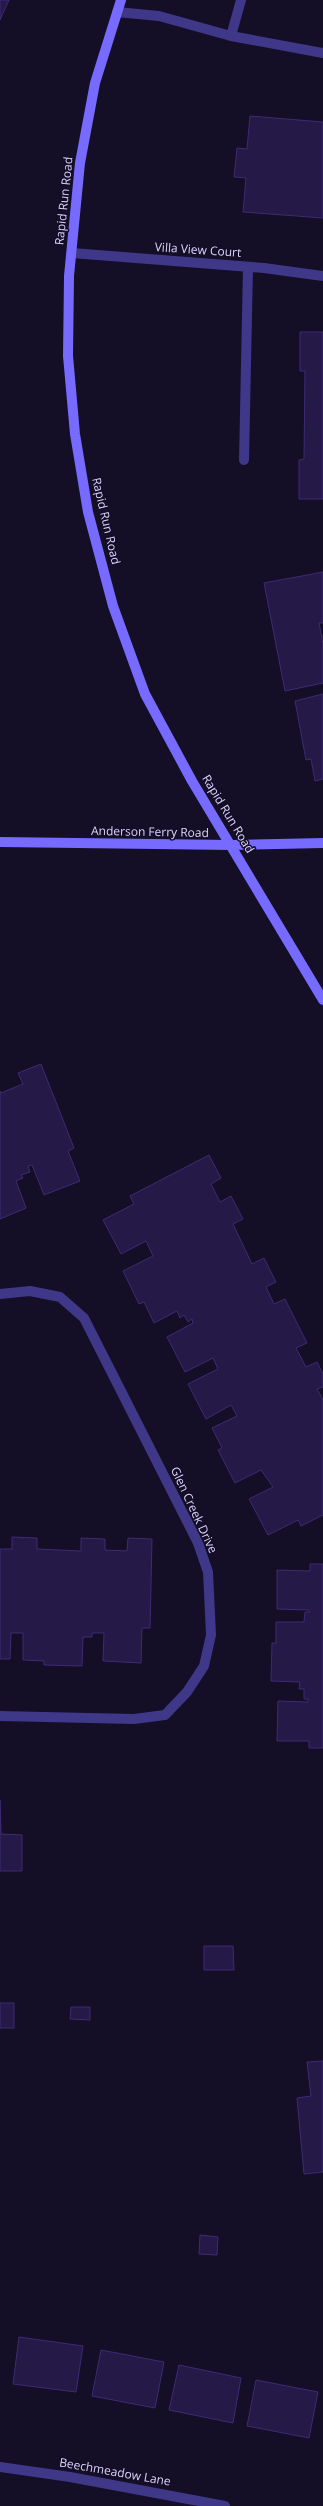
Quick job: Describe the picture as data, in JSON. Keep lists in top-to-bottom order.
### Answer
{
  "streets": {
    "street": [
      "Rapid Run Road",
      "Villa View Court",
      "Anderson Ferry Road",
      "Glen Creek Drive",
      "Beechmeadow Lane"
    ]
  },
  "crossings": [
    ["Rapid Run Road", "Villa View Court"],
    ["Rapid Run Road", "Anderson Ferry Road"]
  ]
}
